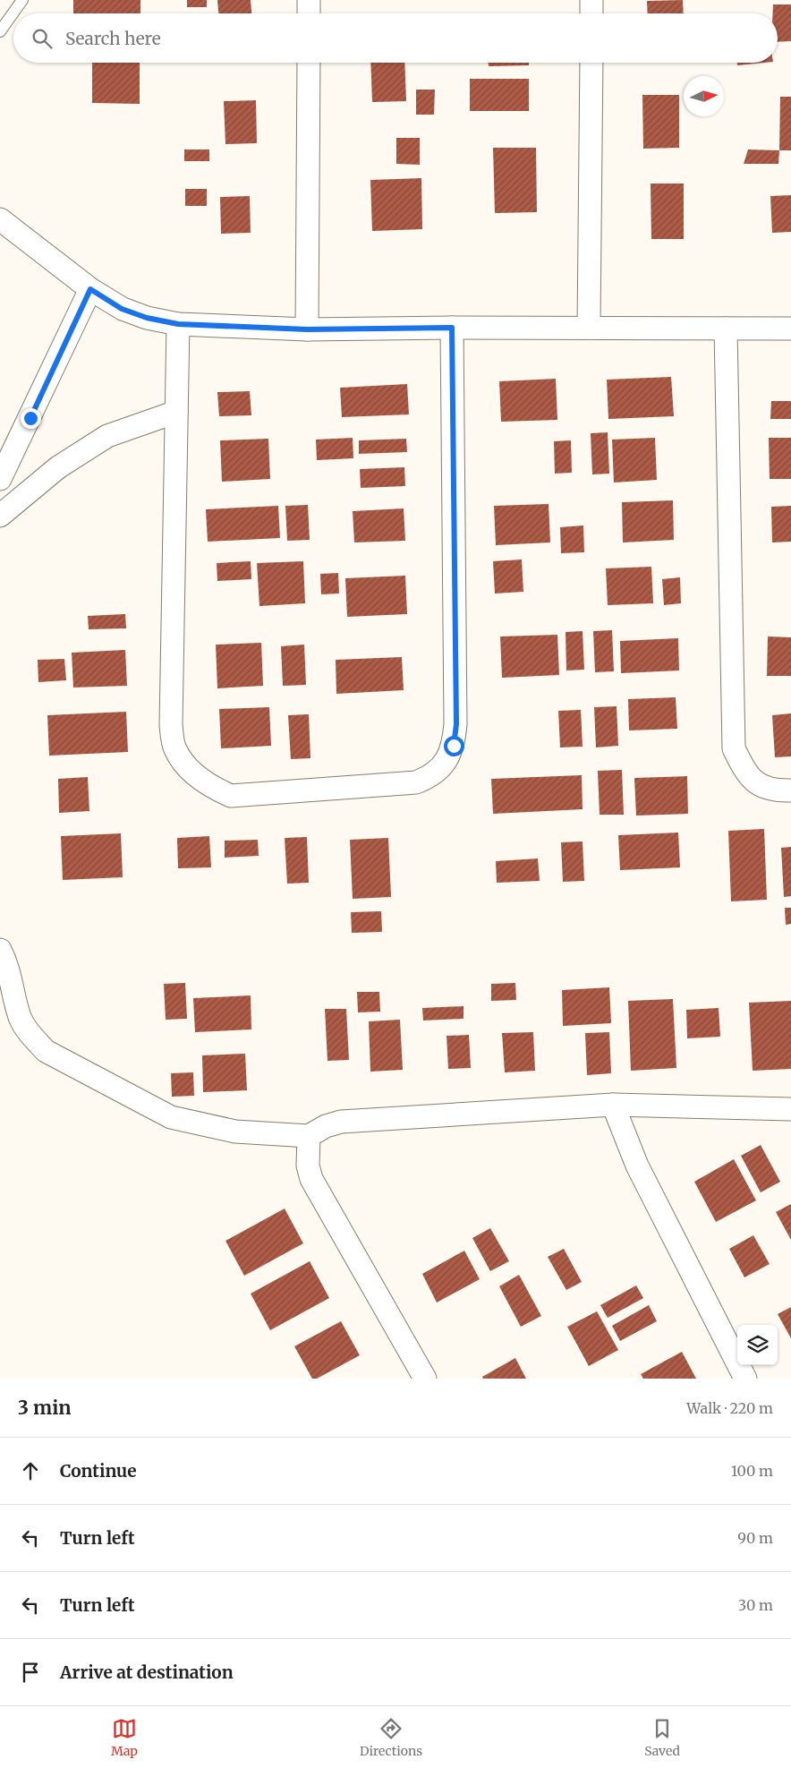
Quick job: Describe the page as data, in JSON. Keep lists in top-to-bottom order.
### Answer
{
  "north": "right",
  "page": {
    "search": "Search here",
    "heading": ["3 min", "Walk · 220 m"],
    "list": [
      ["Continue", "100 m"],
      ["Turn left", "90 m"],
      ["Turn left", "30 m"],
      "Arrive at destination"
    ],
    "nav": ["Map", "Directions", "Saved"]
  }
}
